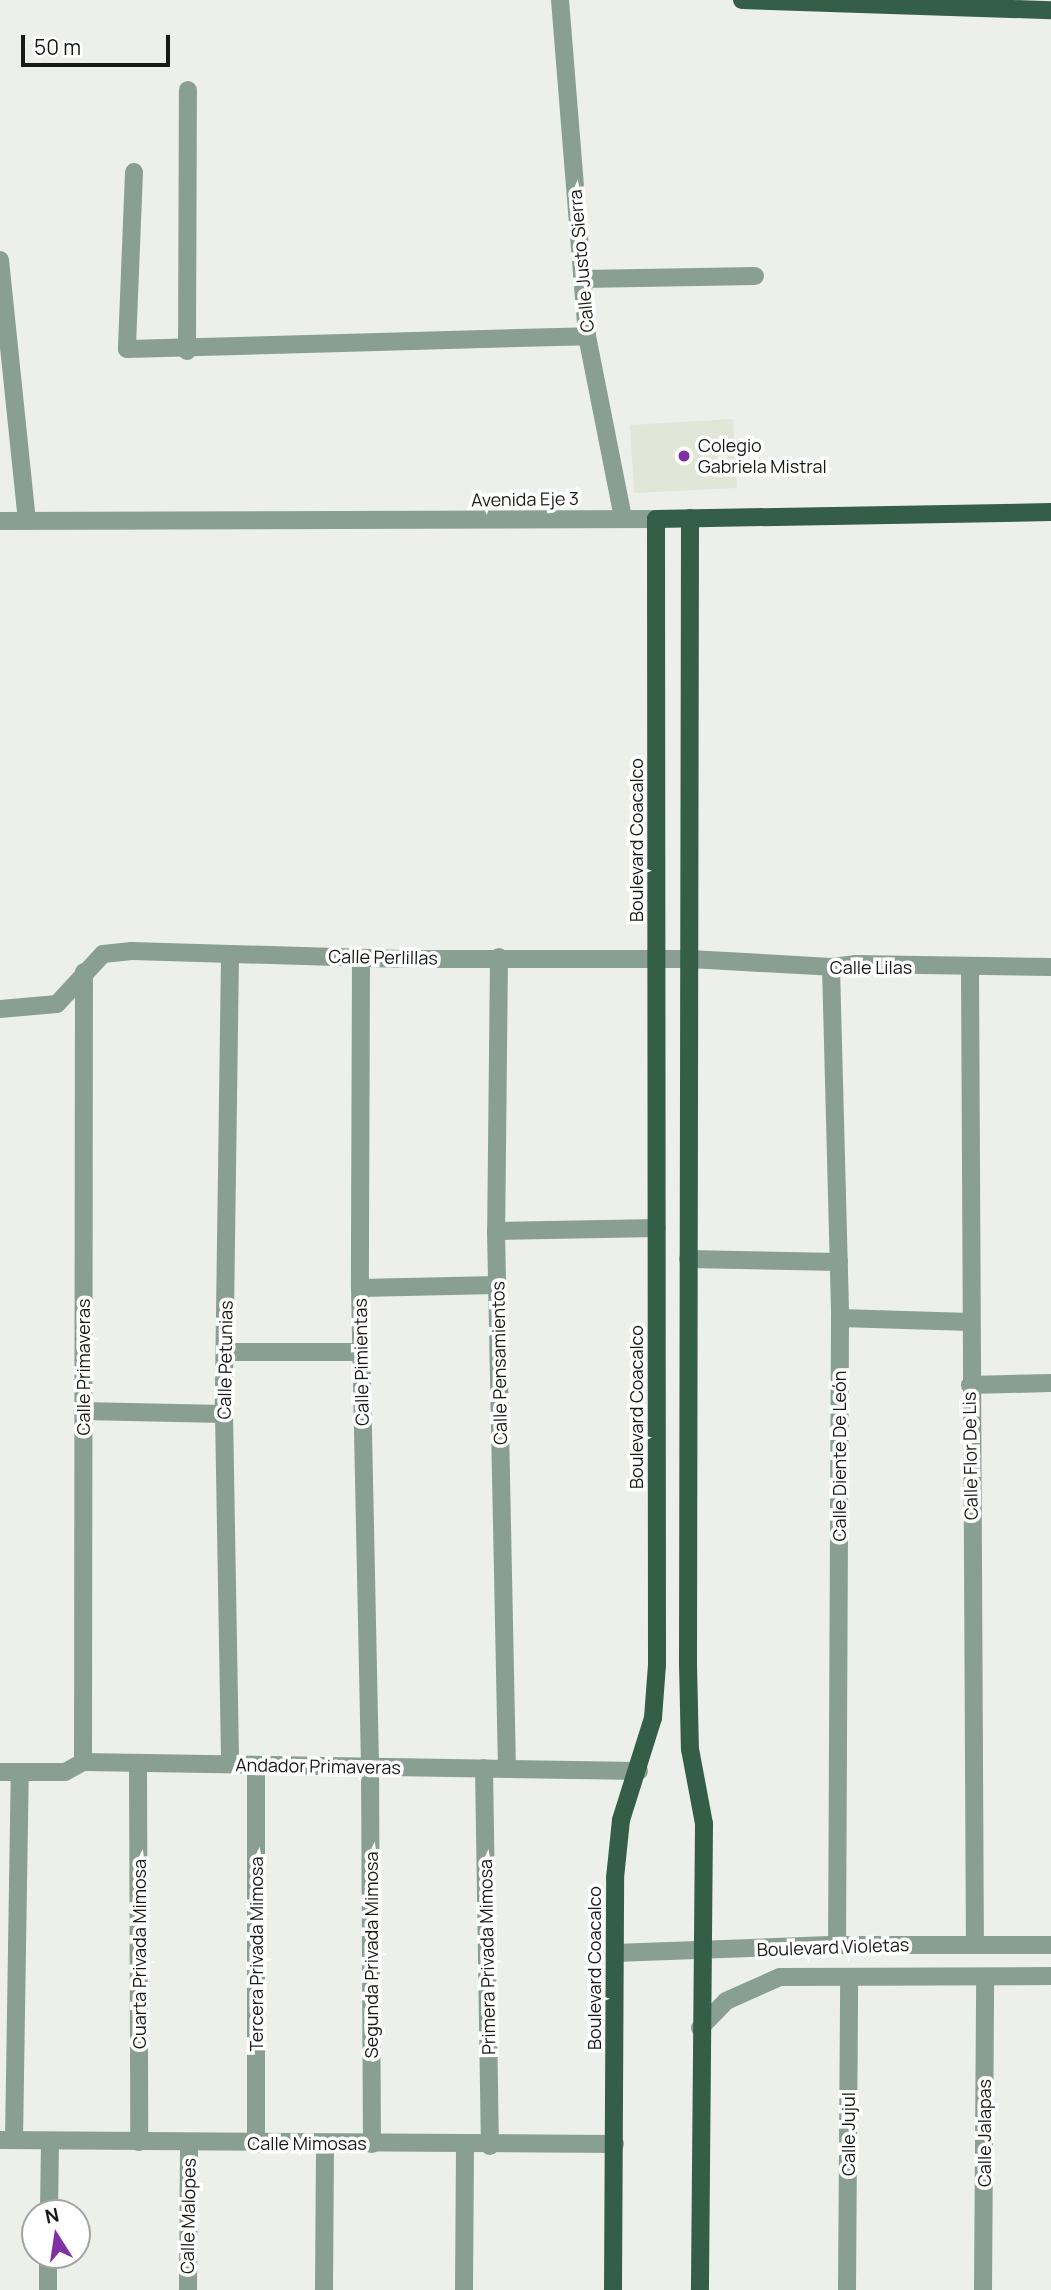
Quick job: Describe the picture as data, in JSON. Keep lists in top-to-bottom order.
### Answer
{
  "streets": {
    "main road": ["Avenida Eje 3", "Boulevard Coacalco"],
    "street": [
      "Calle Justo Sierra",
      "Calle Perlillas",
      "Calle Lilas",
      "Calle Petunias",
      "Calle Pimientas",
      "Calle Pensamientos",
      "Calle Primaveras",
      "Calle Diente De León",
      "Calle Flor De Lis",
      "Andador Primaveras",
      "Boulevard Violetas",
      "Cuarta Privada Mimosa",
      "Tercera Privada Mimosa",
      "Segunda Privada Mimosa",
      "Primera Privada Mimosa",
      "Calle Jalapas",
      "Calle Jujul",
      "Calle Mimosas",
      "Calle Malopes"
    ]
  },
  "crossings": [
    ["Calle Justo Sierra", "Avenida Eje 3"],
    ["Avenida Eje 3", "Boulevard Coacalco"],
    ["Boulevard Coacalco", "Calle Perlillas"],
    ["Boulevard Coacalco", "Andador Primaveras"],
    ["Boulevard Coacalco", "Boulevard Violetas"],
    ["Boulevard Coacalco", "Calle Mimosas"],
    ["Calle Perlillas", "Calle Lilas"],
    ["Calle Perlillas", "Calle Petunias"],
    ["Calle Perlillas", "Calle Pimientas"],
    ["Calle Perlillas", "Calle Pensamientos"],
    ["Calle Perlillas", "Calle Primaveras"],
    ["Calle Lilas", "Calle Diente De León"],
    ["Calle Lilas", "Calle Flor De Lis"],
    ["Calle Petunias", "Andador Primaveras"],
    ["Calle Pimientas", "Andador Primaveras"],
    ["Calle Pimientas", "Segunda Privada Mimosa"],
    ["Calle Pensamientos", "Andador Primaveras"],
    ["Calle Primaveras", "Andador Primaveras"],
    ["Calle Diente De León", "Boulevard Violetas"],
    ["Calle Flor De Lis", "Boulevard Violetas"],
    ["Andador Primaveras", "Cuarta Privada Mimosa"],
    ["Andador Primaveras", "Tercera Privada Mimosa"],
    ["Andador Primaveras", "Segunda Privada Mimosa"],
    ["Andador Primaveras", "Primera Privada Mimosa"],
    ["Boulevard Violetas", "Calle Jalapas"],
    ["Boulevard Violetas", "Calle Jujul"],
    ["Cuarta Privada Mimosa", "Calle Mimosas"],
    ["Tercera Privada Mimosa", "Calle Mimosas"],
    ["Segunda Privada Mimosa", "Calle Mimosas"],
    ["Primera Privada Mimosa", "Calle Mimosas"],
    ["Calle Mimosas", "Calle Malopes"]
  ],
  "places": ["Colegio Gabriela Mistral"],
  "scale_bar": "50 m",
  "north": "top"
}
